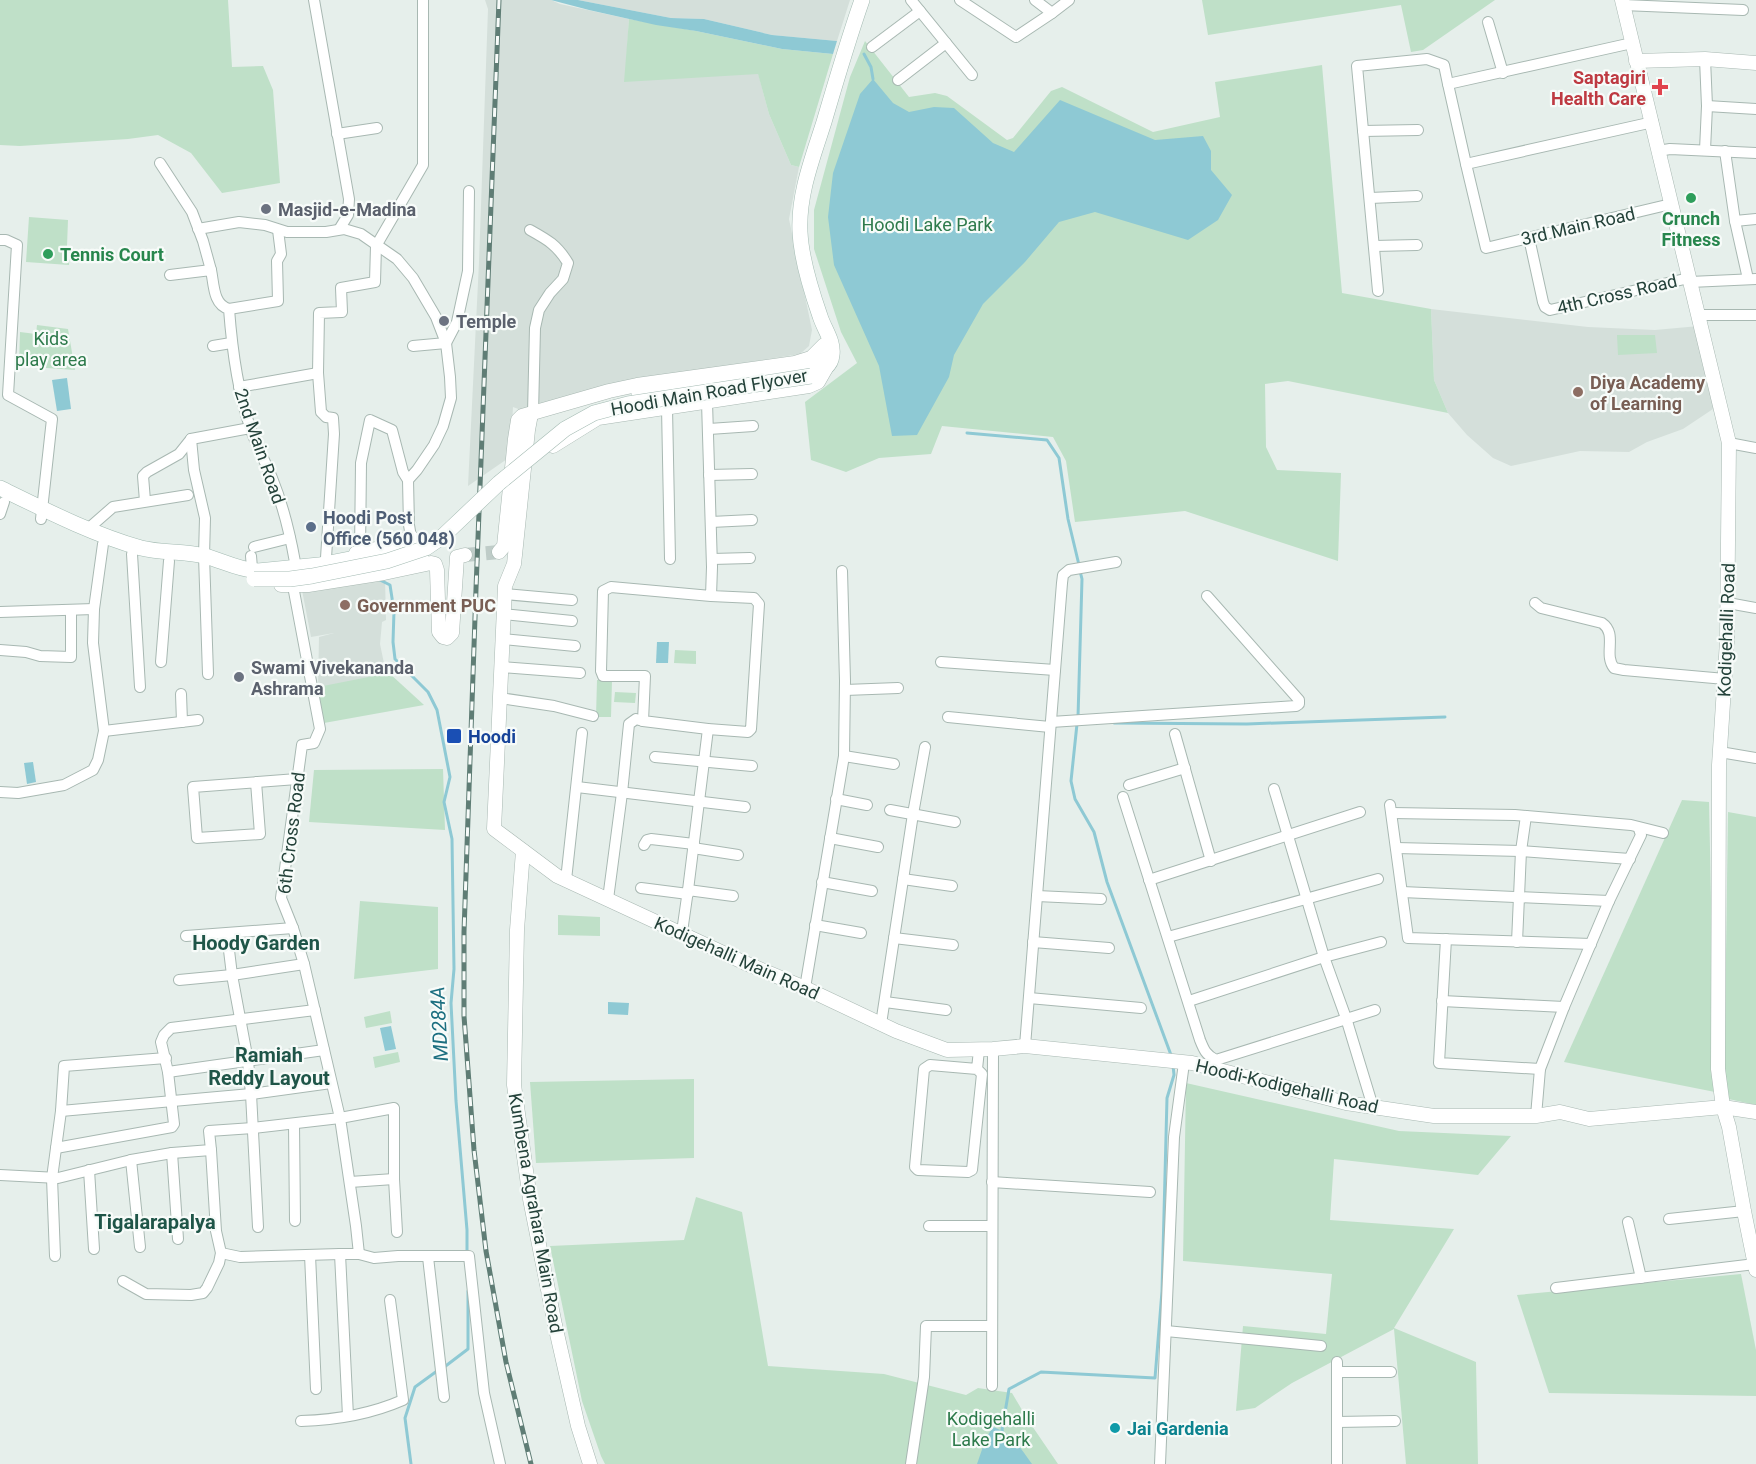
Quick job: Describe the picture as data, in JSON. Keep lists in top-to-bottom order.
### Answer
{
  "streets": {
    "main road": ["Hoodi Main Road Flyover"],
    "street": [
      "3rd Main Road",
      "4th Cross Road",
      "2nd Main Road",
      "Kodigehalli Road",
      "6th Cross Road",
      "Kodigehalli Main Road",
      "Hoodi-Kodigehalli Road",
      "Kumbena Agrahara Main Road"
    ]
  },
  "crossings": [
    ["3rd Main Road", "4th Cross Road"],
    ["3rd Main Road", "Kodigehalli Road"],
    ["4th Cross Road", "Kodigehalli Road"],
    ["Kodigehalli Road", "Hoodi-Kodigehalli Road"],
    ["Kodigehalli Main Road", "Hoodi-Kodigehalli Road"],
    ["Kodigehalli Main Road", "Kumbena Agrahara Main Road"]
  ],
  "districts": ["Hoody Garden", "Ramiah Reddy Layout", "Tigalarapalya"],
  "water": ["MD284A"],
  "parks": ["Hoodi Lake Park", "Kids play area", "Kodigehalli Lake Park"],
  "places": {
    "health": ["Saptagiri Health Care"],
    "other": [
      "Crunch Fitness",
      "Masjid-e-Madina",
      "Tennis Court",
      "Temple",
      "Diya Academy of Learning",
      "Hoodi Post Office (560 048)",
      "Government PUC",
      "Swami Vivekananda Ashrama",
      "Jai Gardenia"
    ],
    "transit": ["Hoodi"]
  }
}
